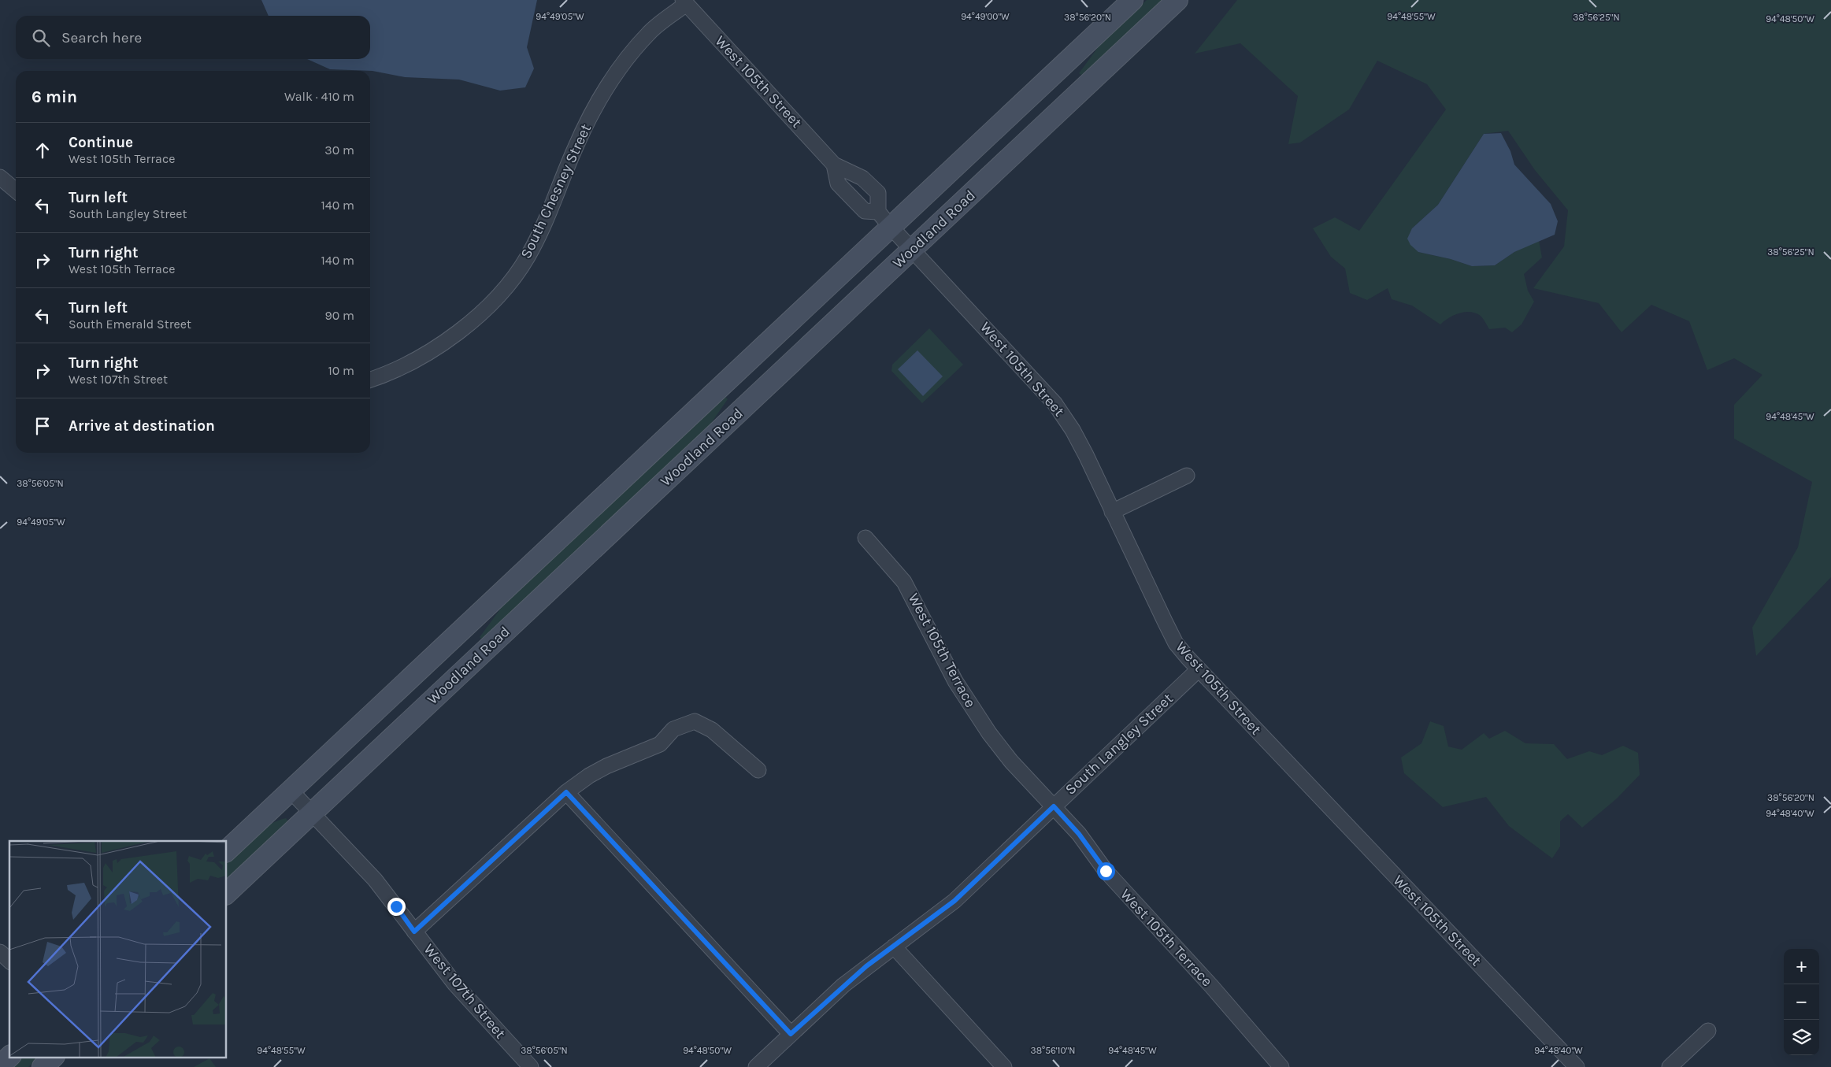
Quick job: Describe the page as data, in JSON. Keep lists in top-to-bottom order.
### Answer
{
  "streets": {
    "main road": ["Woodland Road"],
    "street": [
      "West 105th Street",
      "South Chesney Street",
      "West 105th Terrace",
      "South Langley Street",
      "West 107th Street"
    ]
  },
  "crossings": [
    ["West 105th Street", "South Chesney Street"],
    ["West 105th Street", "Woodland Road"],
    ["West 105th Street", "South Langley Street"],
    ["Woodland Road", "West 107th Street"],
    ["West 105th Terrace", "South Langley Street"]
  ],
  "page": {
    "search": "Search here",
    "heading": ["6 min", "Walk · 410 m"],
    "list": [
      ["Continue", "West 105th Terrace", "30 m"],
      ["Turn left", "South Langley Street", "140 m"],
      ["Turn right", "West 105th Terrace", "140 m"],
      ["Turn left", "South Emerald Street", "90 m"],
      ["Turn right", "West 107th Street", "10 m"],
      "Arrive at destination"
    ],
    "map_buttons": ["+", "−"]
  },
  "coordinates": [
    "94°49'05\"W",
    "94°49'00\"W",
    "94°48'55\"W",
    "38°56'25\"N",
    "38°56'20\"N",
    "94°48'50\"W",
    "94°48'45\"W",
    "38°56'05\"N",
    "94°48'40\"W",
    "38°56'10\"N"
  ]
}
